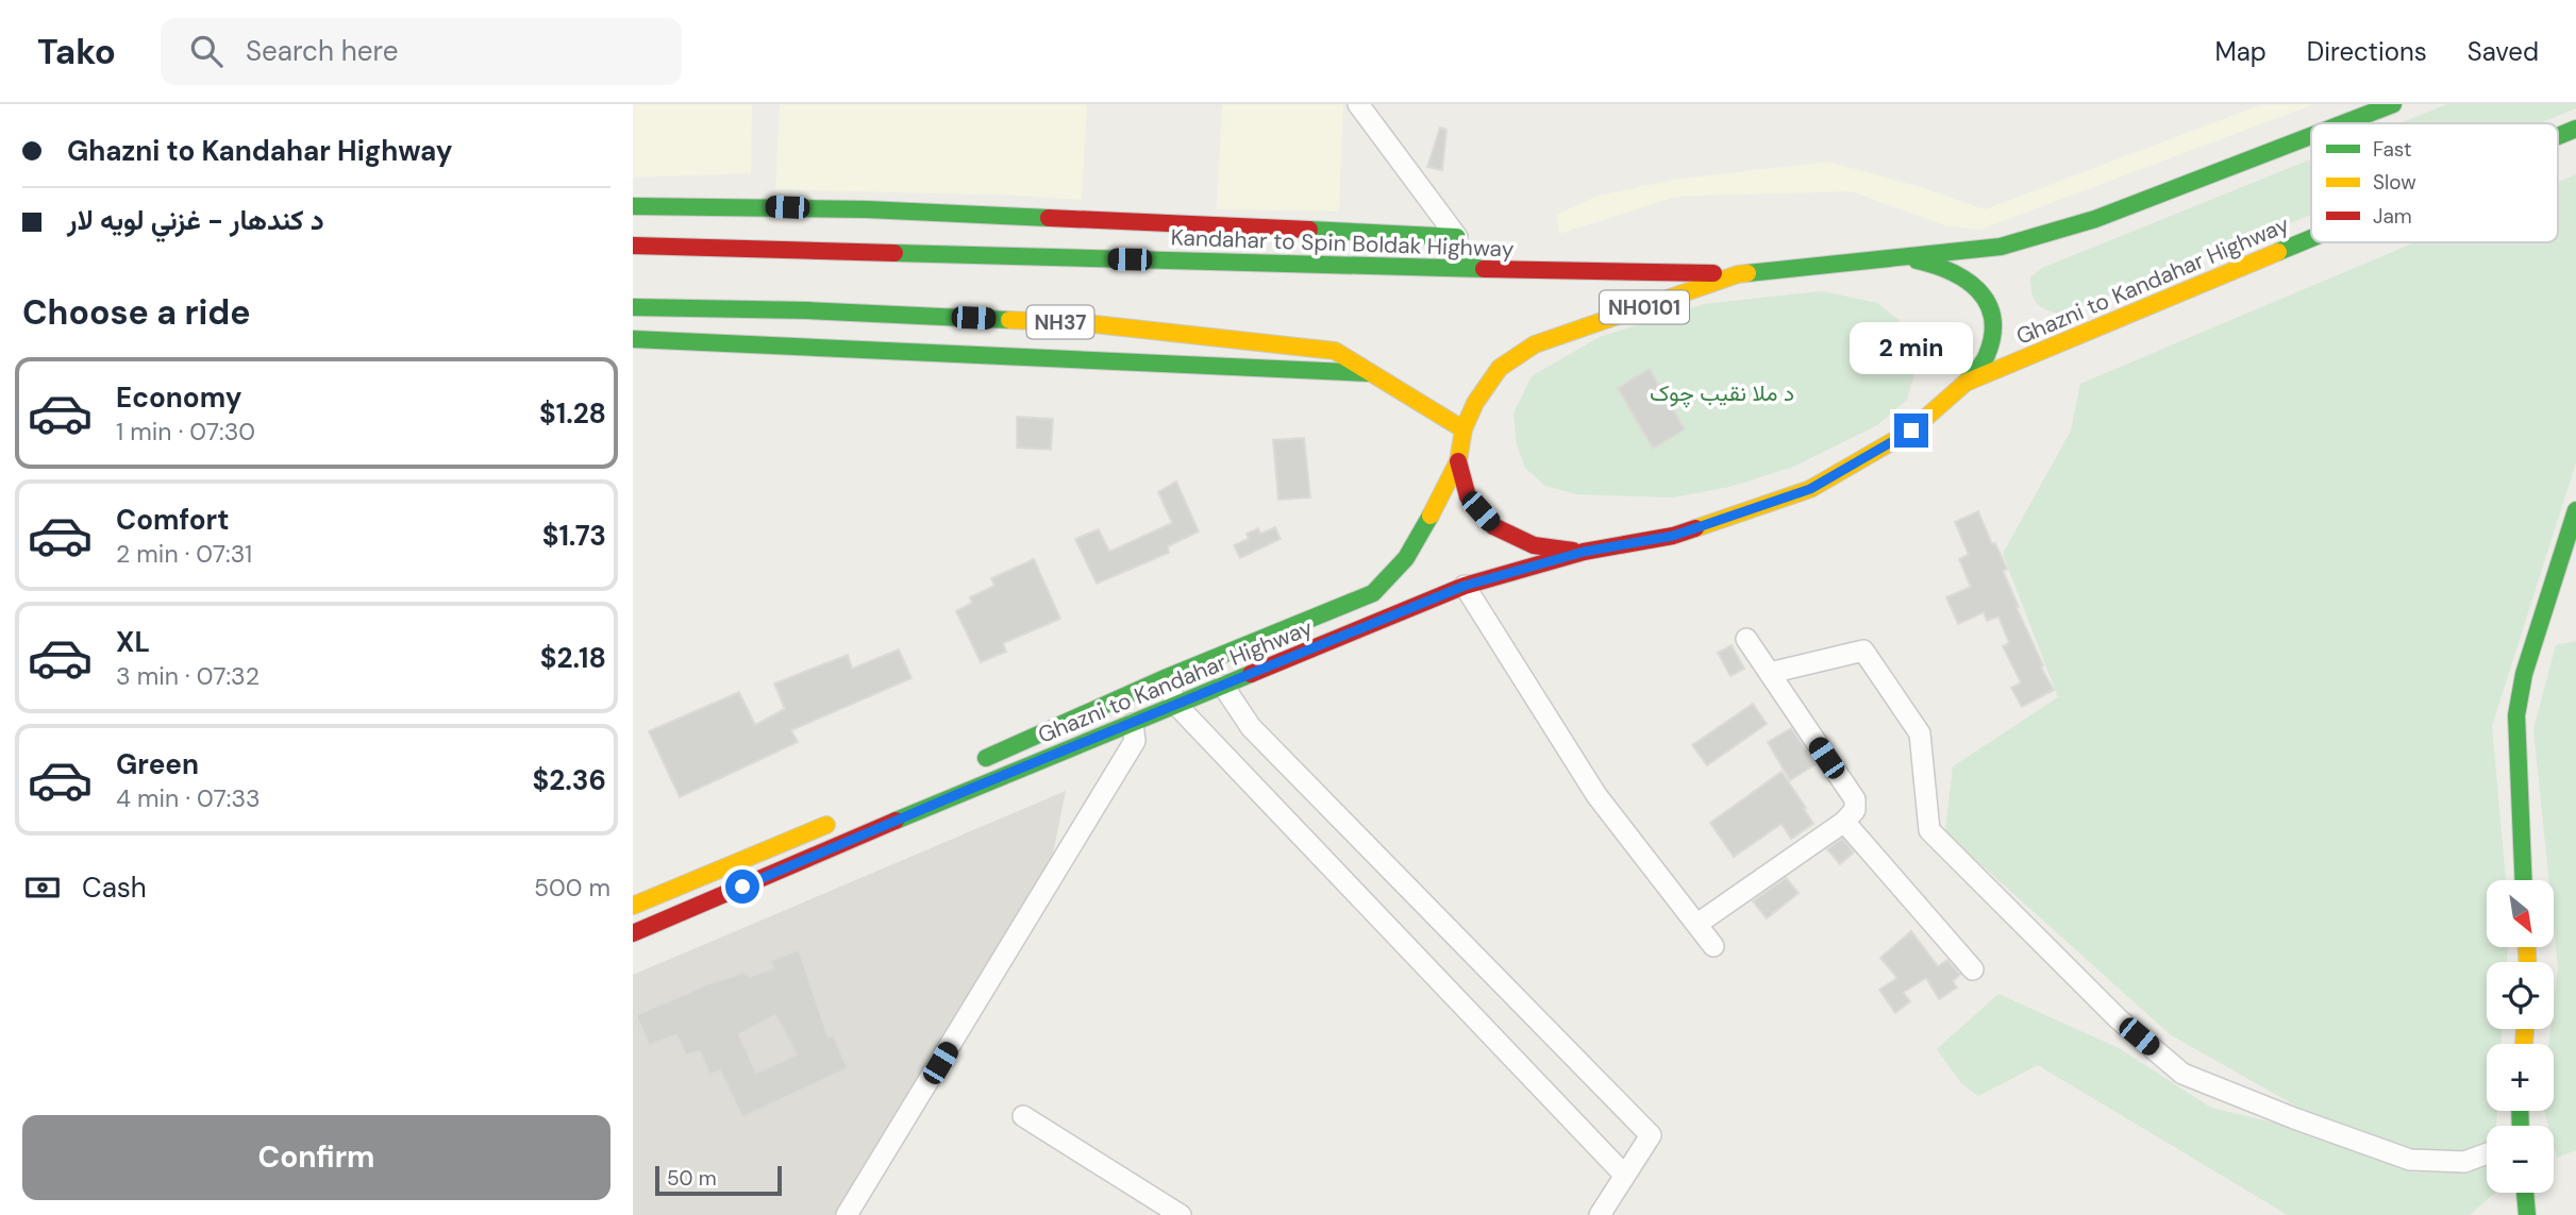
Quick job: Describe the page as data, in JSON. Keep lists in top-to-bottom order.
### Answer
{
  "streets": {
    "main road": [
      "Kandahar to Spin Boldak Highway",
      "Ghazni to Kandahar Highway",
      "NH0101",
      "NH37"
    ]
  },
  "crossings": [
    ["Kandahar to Spin Boldak Highway", "Ghazni to Kandahar Highway"],
    ["Ghazni to Kandahar Highway", "NH0101"],
    ["Ghazni to Kandahar Highway", "NH37"]
  ],
  "parks": ["د ملا نقيب چوک"],
  "legend": ["Fast", "Slow", "Jam"],
  "scale_bar": "50 m",
  "north": "bottom right",
  "page": {
    "header": "Tako",
    "search": "Search here",
    "nav": ["Map", "Directions", "Saved"],
    "banner": ["Ghazni to Kandahar Highway", "د کندهار - غزني لويه لار"],
    "heading": "Choose a ride",
    "bubble": "2 min",
    "list": [
      {
        "name": "Economy",
        "note": "1 min · 07:30",
        "value": "$1.28"
      },
      {
        "name": "Comfort",
        "note": "2 min · 07:31",
        "value": "$1.73"
      },
      {
        "name": "XL",
        "note": "3 min · 07:32",
        "value": "$2.18"
      },
      {
        "name": "Green",
        "note": "4 min · 07:33",
        "value": "$2.36"
      }
    ],
    "pay": ["Cash", "500 m"],
    "map_buttons": ["+", "−"],
    "buttons": "Confirm",
    "scale": "50 m"
  }
}
